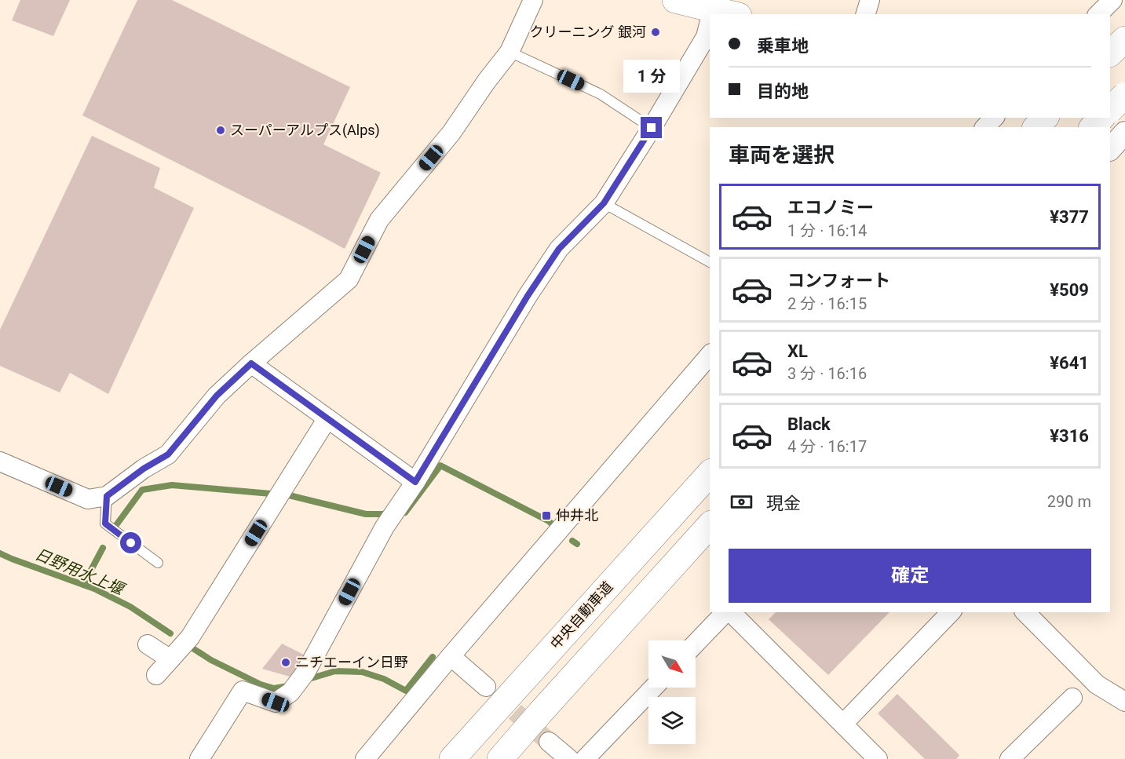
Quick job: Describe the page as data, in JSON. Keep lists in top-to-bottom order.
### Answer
{
  "streets": {
    "main road": ["中央自動車道"]
  },
  "water": ["日野用水上堰"],
  "places": {
    "other": ["クリーニング 銀河", "スーパーアルプス(Alps)", "ニチエーイン日野"],
    "transit": ["仲井北"]
  },
  "north": "bottom right",
  "page": {
    "banner": ["乗車地", "目的地"],
    "bubble": "1 分",
    "heading": "車両を選択",
    "list": [
      {
        "name": "エコノミー",
        "note": "1 分 · 16:14",
        "value": "¥377"
      },
      {
        "name": "コンフォート",
        "note": "2 分 · 16:15",
        "value": "¥509"
      },
      {
        "name": "XL",
        "note": "3 分 · 16:16",
        "value": "¥641"
      },
      {
        "name": "Black",
        "note": "4 分 · 16:17",
        "value": "¥316"
      }
    ],
    "pay": ["現金", "290 m"],
    "buttons": "確定"
  }
}
